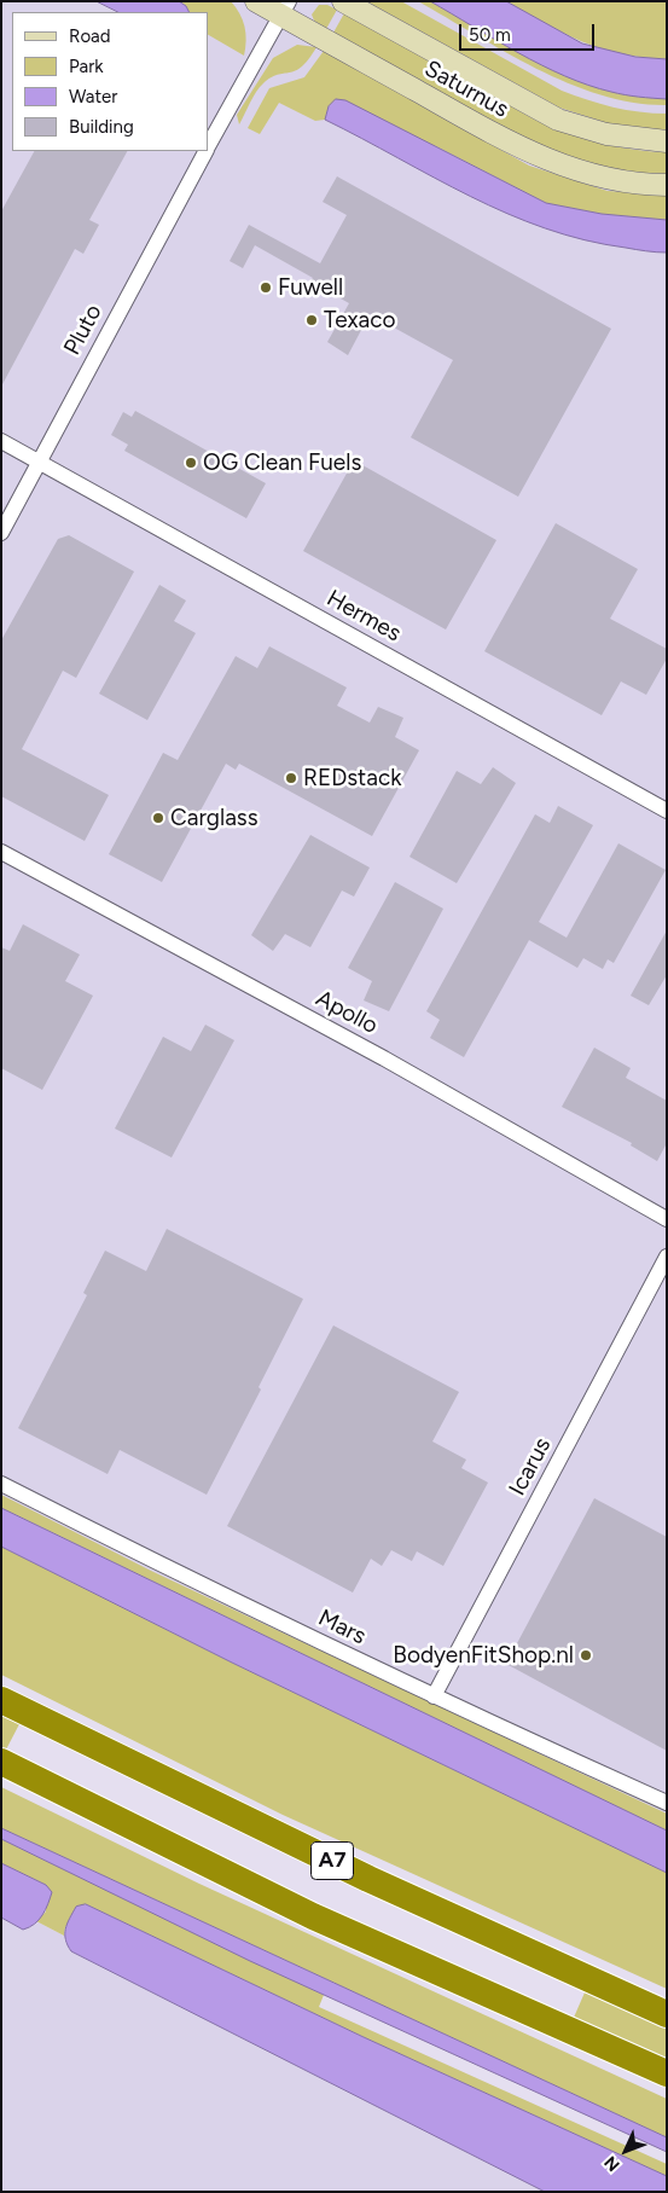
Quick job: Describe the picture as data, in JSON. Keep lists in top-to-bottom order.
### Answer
{
  "streets": {
    "highway": ["A7"],
    "main road": ["Saturnus"],
    "street": [
      "Pluto",
      "Hermes",
      "Apollo",
      "Icarus",
      "Mars"
    ]
  },
  "crossings": [
    ["Saturnus", "Pluto"],
    ["Pluto", "Hermes"],
    ["Icarus", "Mars"]
  ],
  "places": [
    "Fuwell",
    "Texaco",
    "OG Clean Fuels",
    "REDstack",
    "Carglass",
    "BodyenFitShop.nl"
  ],
  "legend": [
    "Road",
    "Park",
    "Water",
    "Building"
  ],
  "scale_bar": "50 m",
  "north": "bottom left"
}
